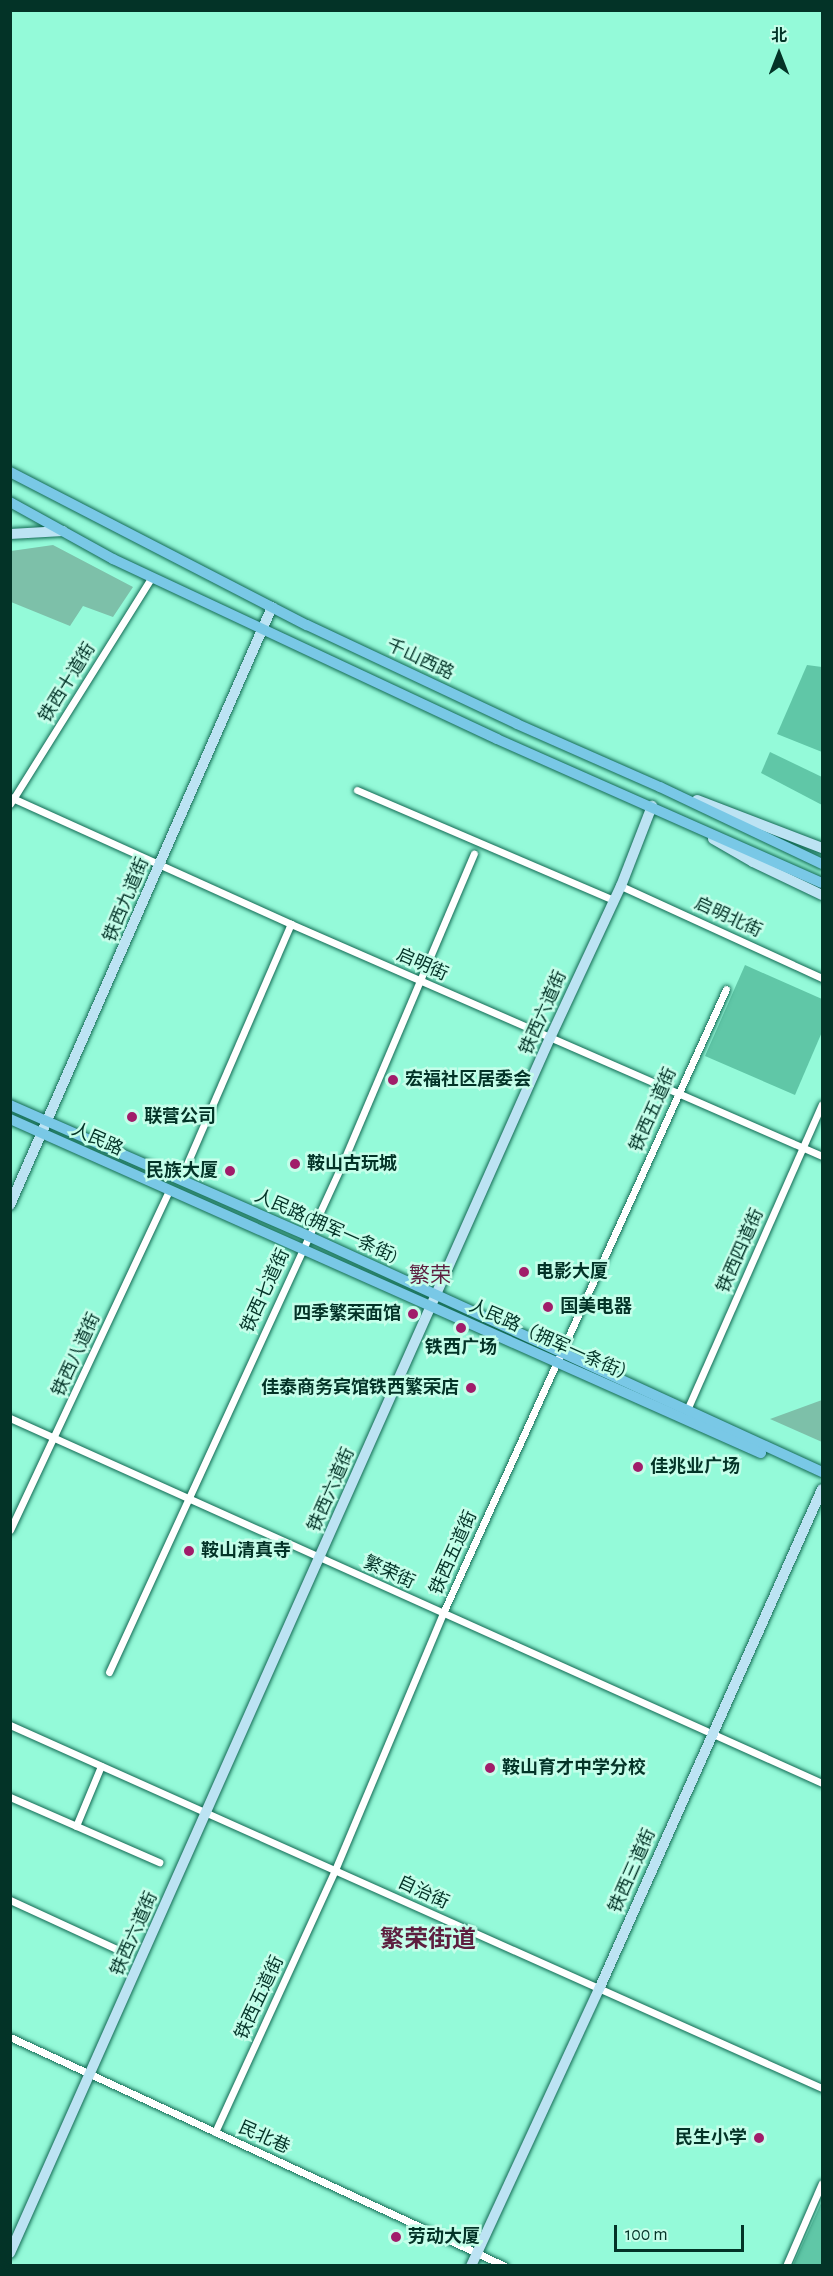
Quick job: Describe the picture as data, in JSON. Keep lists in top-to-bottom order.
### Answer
{
  "streets": {
    "main road": [
      "千山西路",
      "铁西九道街",
      "铁西六道街",
      "人民路",
      "人民路(拥军一条街)",
      "人民路（拥军一条街）",
      "铁西三道街"
    ],
    "street": [
      "铁西十道街",
      "启明北街",
      "启明街",
      "铁西五道街",
      "铁西四道街",
      "铁西七道街",
      "铁西八道街",
      "繁荣街",
      "自治街",
      "民北巷"
    ]
  },
  "crossings": [
    ["千山西路", "铁西九道街"],
    ["铁西十道街", "启明街"],
    ["铁西九道街", "启明街"],
    ["铁西九道街", "人民路"],
    ["铁西九道街", "人民路(拥军一条街)"],
    ["启明北街", "铁西六道街"],
    ["启明街", "铁西六道街"],
    ["启明街", "铁西五道街"],
    ["启明街", "铁西四道街"],
    ["启明街", "铁西七道街"],
    ["铁西六道街", "人民路(拥军一条街)"],
    ["铁西六道街", "人民路（拥军一条街）"],
    ["铁西六道街", "繁荣街"],
    ["铁西六道街", "自治街"],
    ["铁西六道街", "民北巷"],
    ["铁西五道街", "人民路(拥军一条街)"],
    ["铁西五道街", "人民路（拥军一条街）"],
    ["铁西五道街", "繁荣街"],
    ["铁西五道街", "自治街"],
    ["铁西五道街", "民北巷"],
    ["人民路", "人民路（拥军一条街）"],
    ["人民路", "铁西八道街"],
    ["人民路(拥军一条街)", "铁西四道街"],
    ["人民路(拥军一条街)", "铁西七道街"],
    ["人民路(拥军一条街)", "人民路（拥军一条街）"],
    ["铁西七道街", "人民路（拥军一条街）"],
    ["铁西七道街", "繁荣街"],
    ["人民路（拥军一条街）", "铁西八道街"],
    ["铁西八道街", "繁荣街"],
    ["繁荣街", "铁西三道街"],
    ["铁西三道街", "自治街"],
    ["铁西三道街", "民北巷"]
  ],
  "districts": ["繁荣", "繁荣街道"],
  "places": [
    "宏福社区居委会",
    "联营公司",
    "鞍山古玩城",
    "民族大厦",
    "电影大厦",
    "国美电器",
    "四季繁荣面馆",
    "铁西广场",
    "佳泰商务宾馆铁西繁荣店",
    "佳兆业广场",
    "鞍山清真寺",
    "鞍山育才中学分校",
    "民生小学",
    "劳动大厦"
  ],
  "scale_bar": "100 m",
  "north": "top"
}
